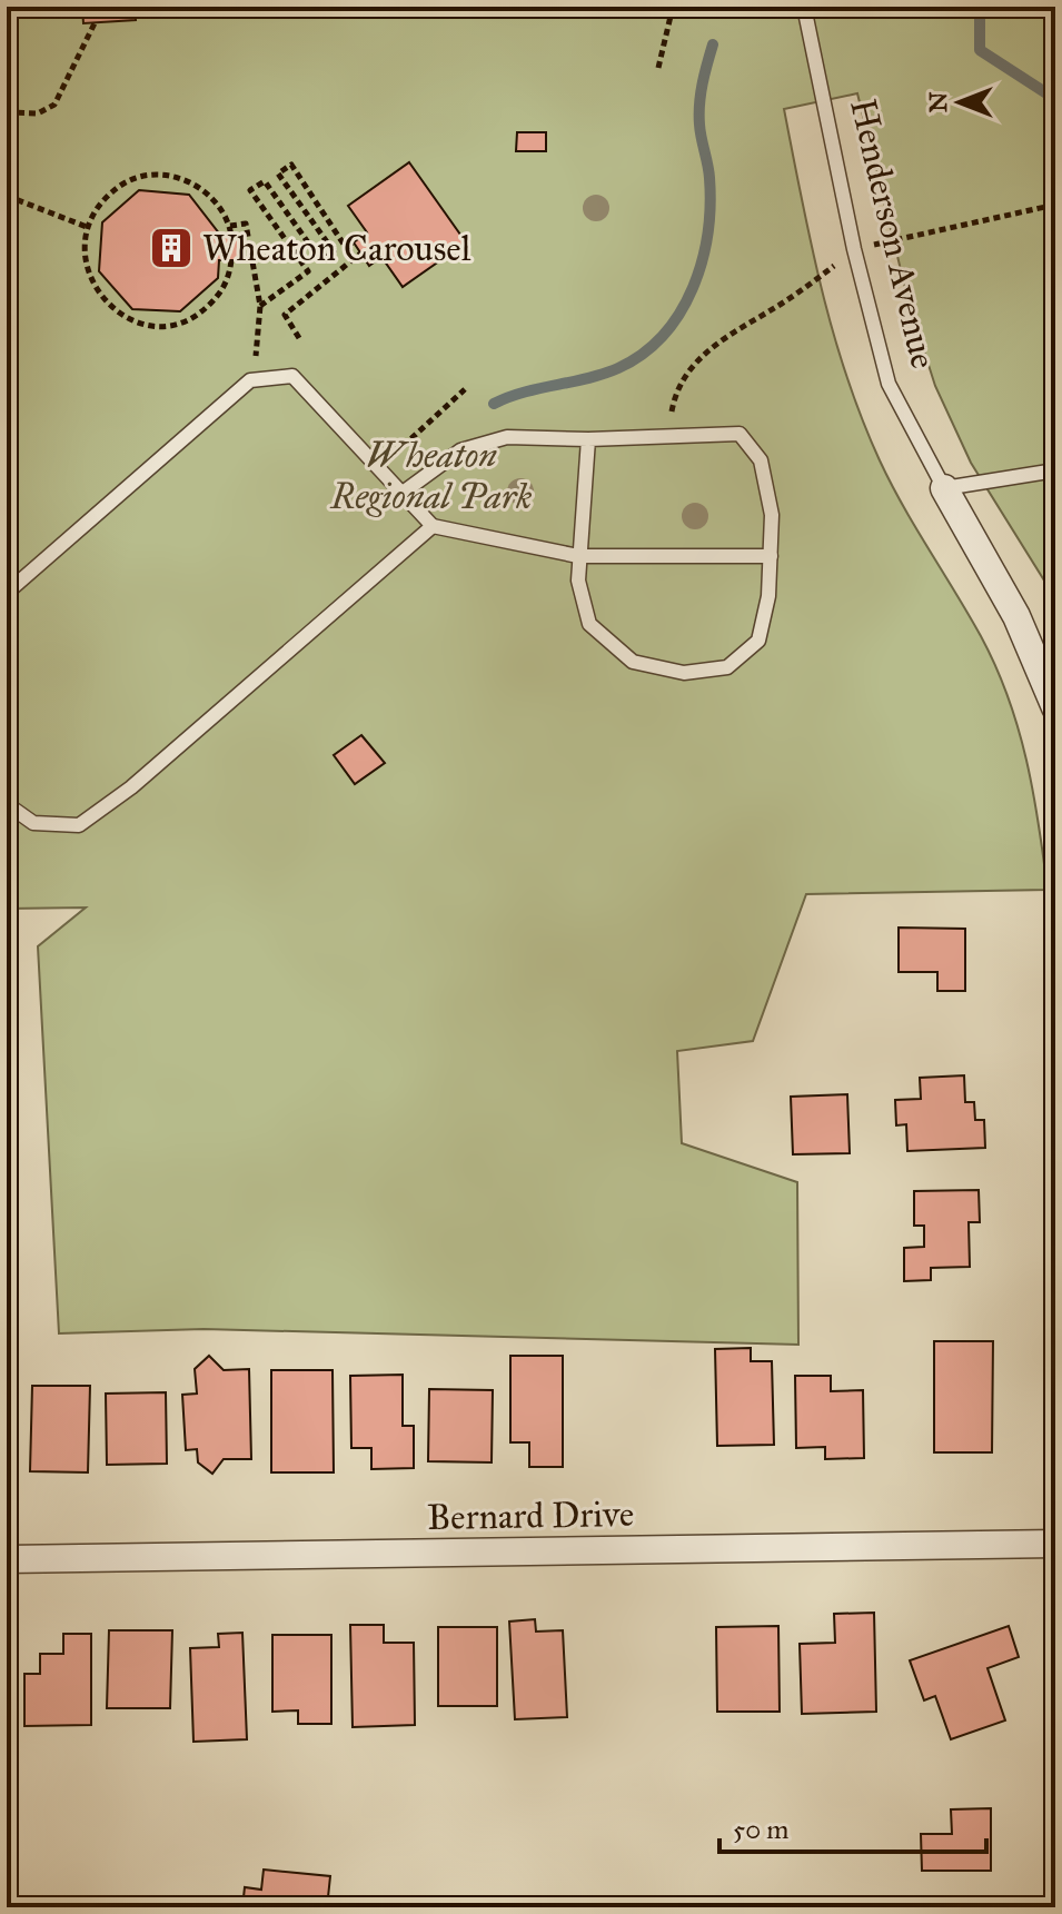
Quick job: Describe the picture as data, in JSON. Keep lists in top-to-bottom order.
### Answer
{
  "streets": {
    "street": ["Henderson Avenue", "Bernard Drive"]
  },
  "parks": ["Wheaton Regional Park"],
  "places": {
    "building": ["Wheaton Carousel"]
  },
  "scale_bar": "50 m",
  "north": "left"
}
